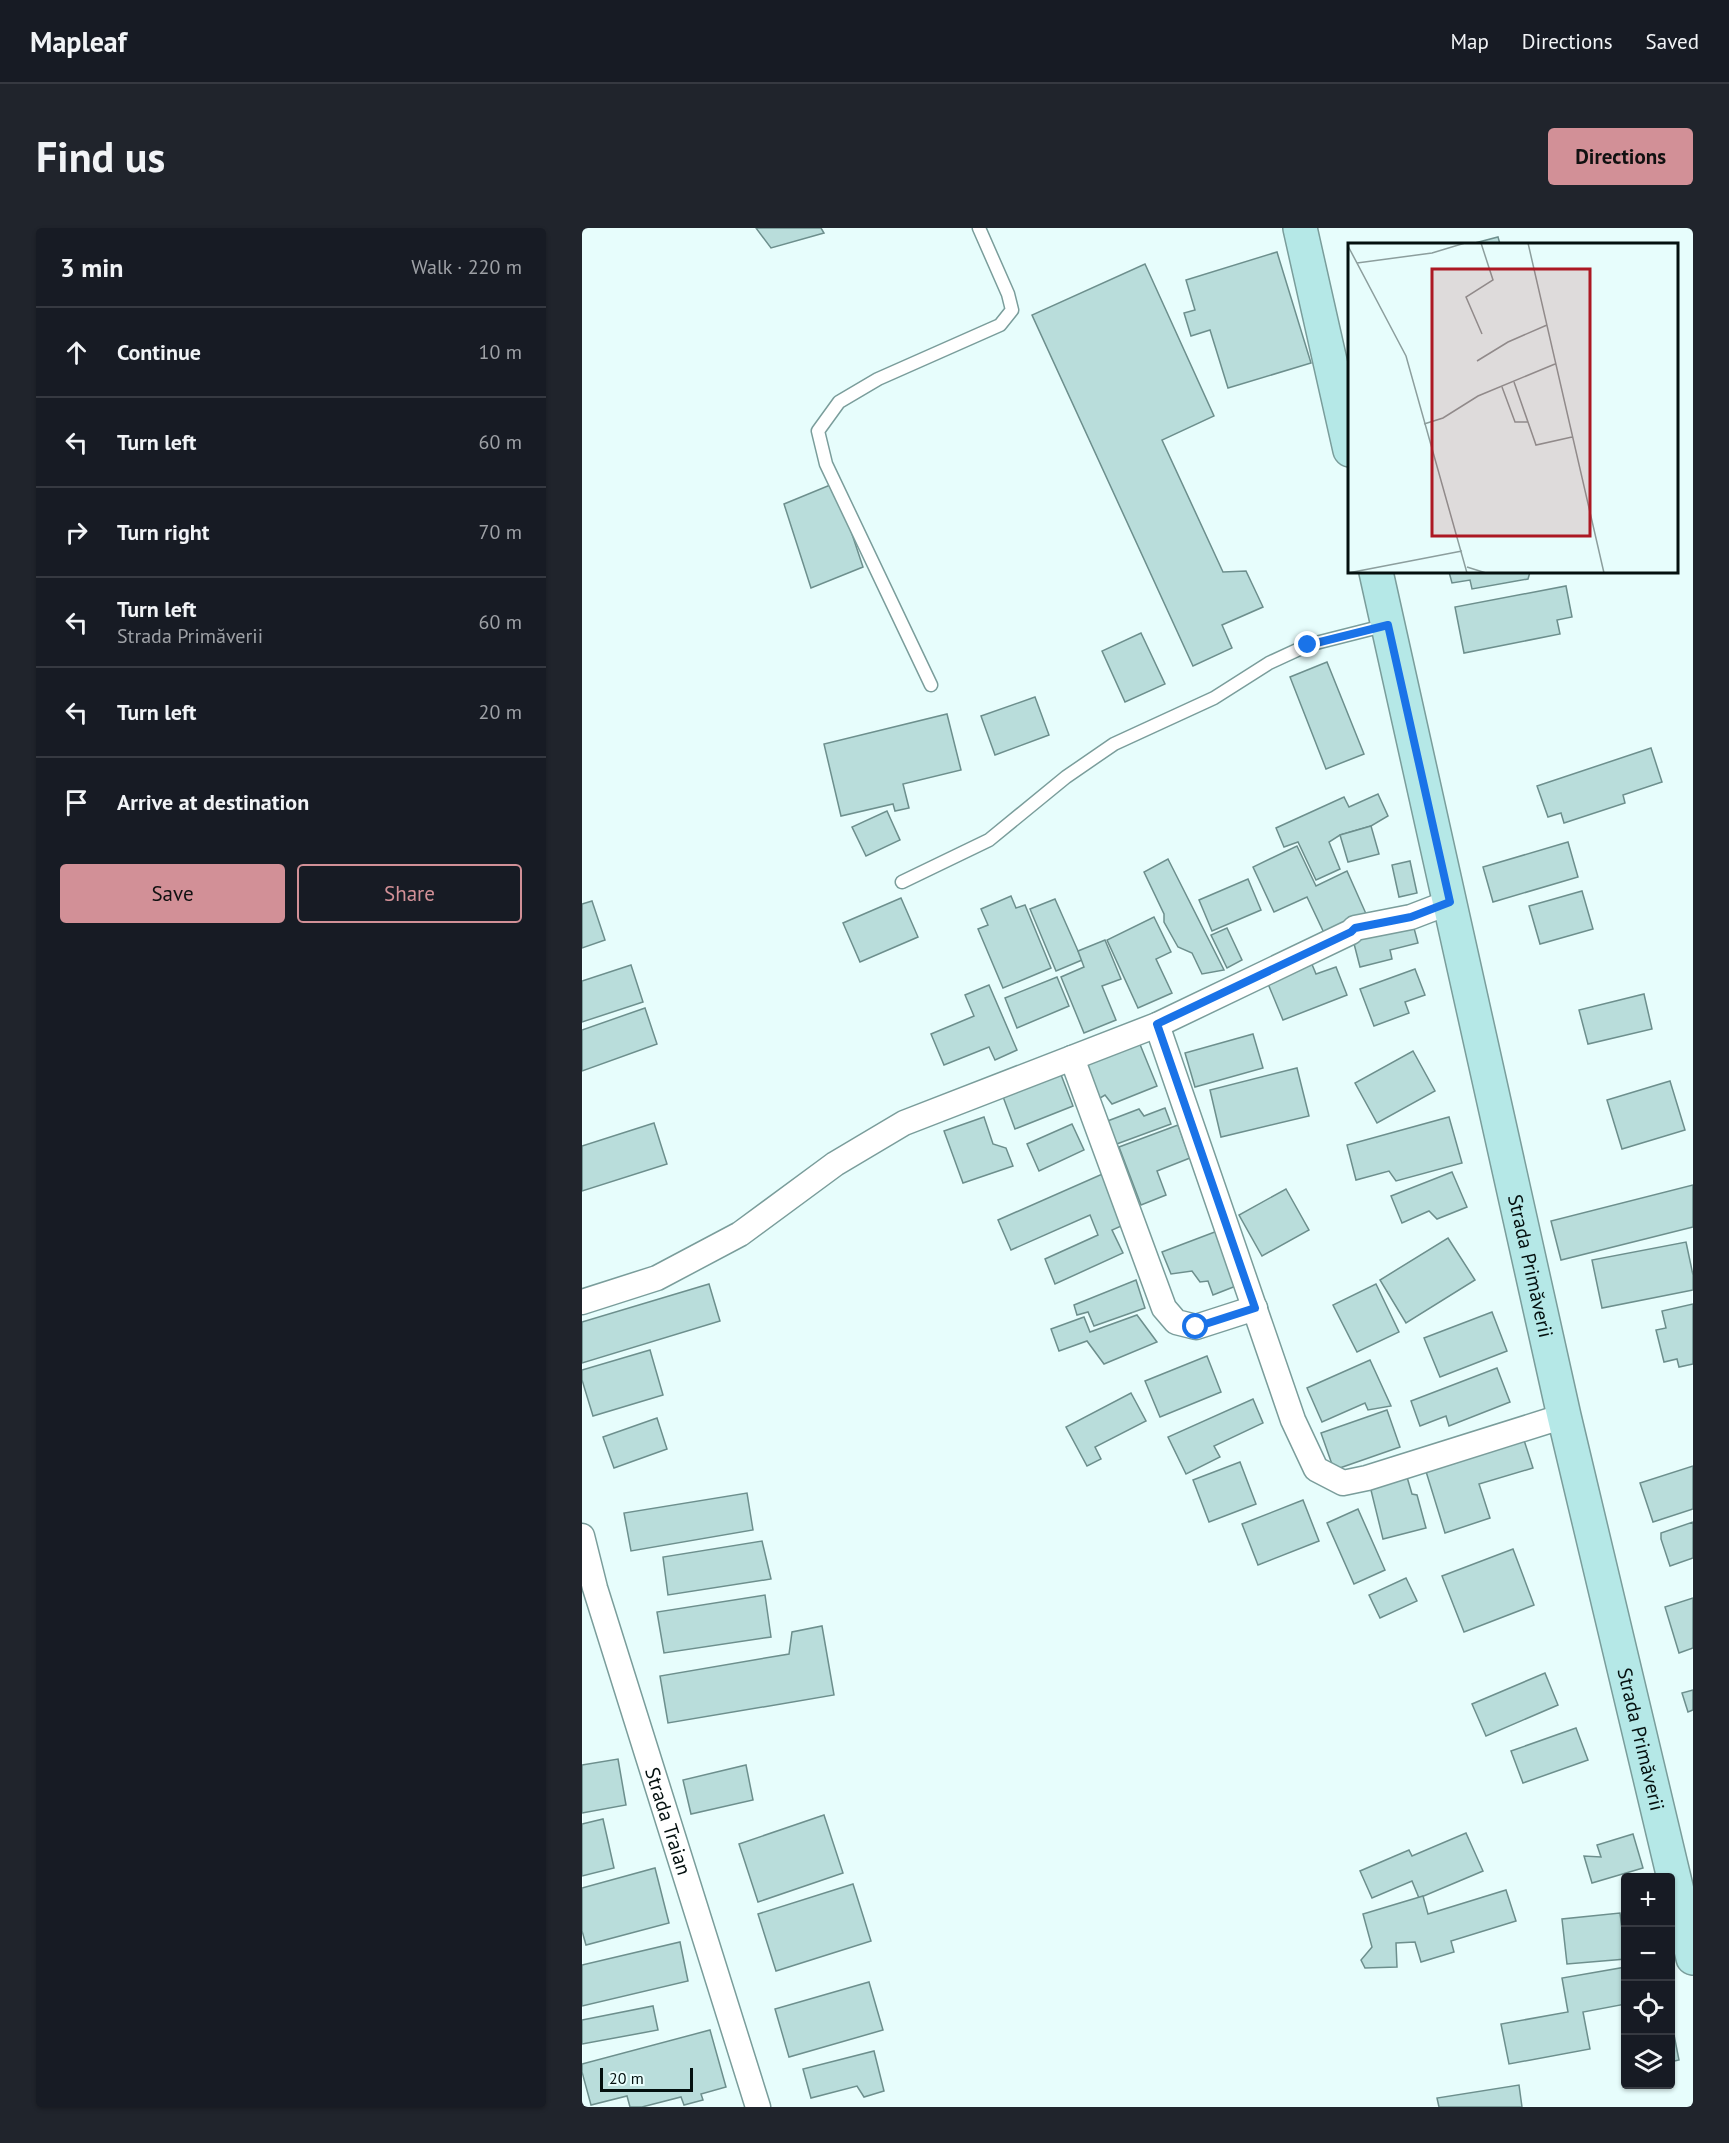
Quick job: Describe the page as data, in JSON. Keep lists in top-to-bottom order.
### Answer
{
  "streets": {
    "street": ["Strada Primăverii", "Strada Traian"]
  },
  "scale_bar": "20 m",
  "page": {
    "header": "Mapleaf",
    "nav": ["Map", "Directions", "Saved"],
    "buttons": [
      "Directions",
      ["Save", "Share"]
    ],
    "title": "Find us",
    "heading": ["3 min", "Walk · 220 m"],
    "list": [
      ["Continue", "10 m"],
      ["Turn left", "60 m"],
      ["Turn right", "70 m"],
      ["Turn left", "Strada Primăverii", "60 m"],
      ["Turn left", "20 m"],
      "Arrive at destination"
    ],
    "map_buttons": ["+", "−"],
    "scale": "20 m"
  }
}
